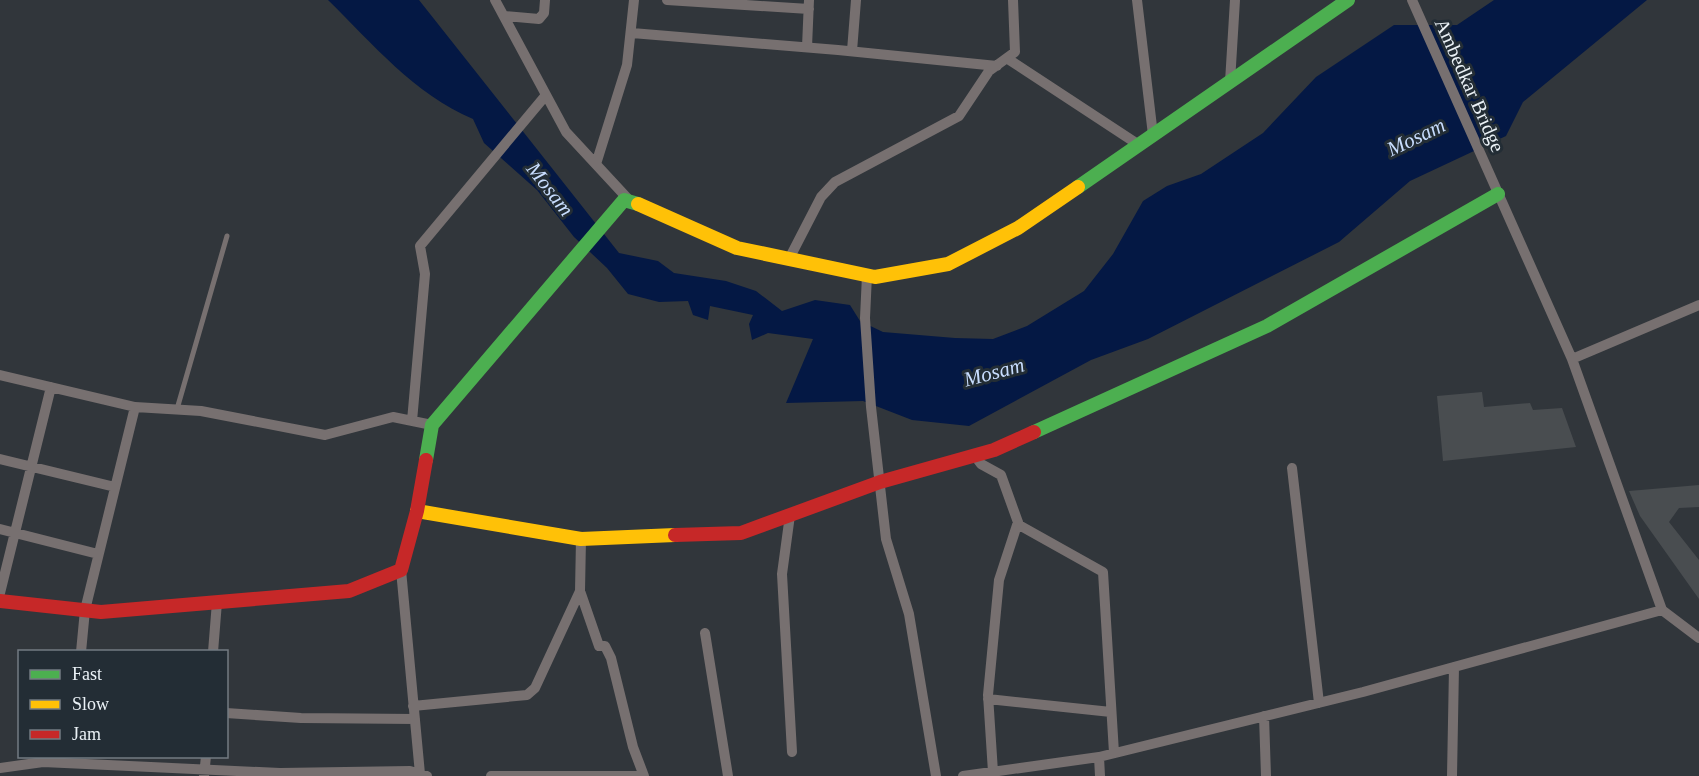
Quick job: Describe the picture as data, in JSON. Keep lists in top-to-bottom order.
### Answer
{
  "streets": {
    "street": ["Ambedkar Bridge"]
  },
  "water": ["Mosam"],
  "legend": ["Fast", "Slow", "Jam"]
}
